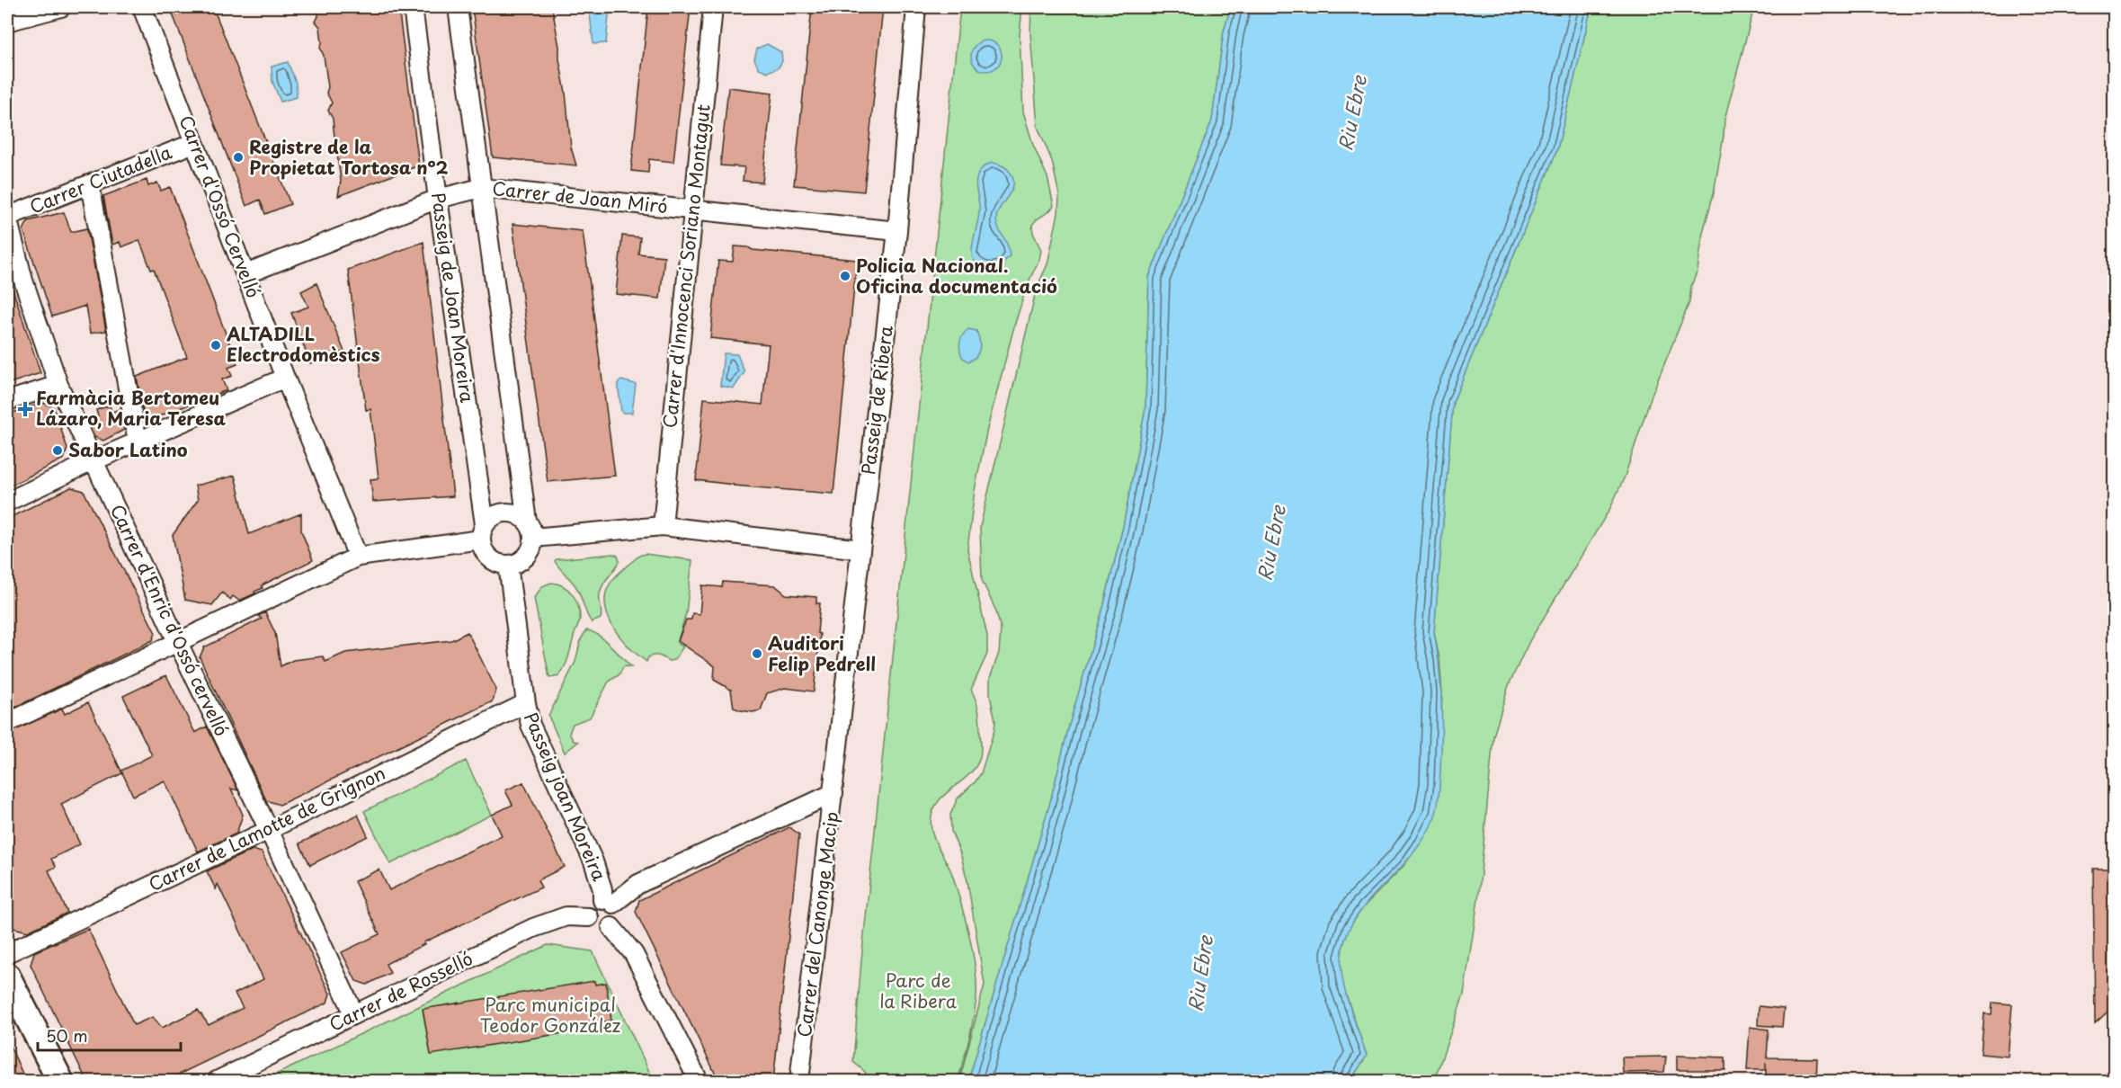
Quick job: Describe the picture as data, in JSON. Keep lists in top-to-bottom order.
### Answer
{
  "streets": {
    "street": [
      "Carrer Ciutadella",
      "Carrer de Joan Miró",
      "Carrer d'Ossó Cervelló",
      "Carrer d'Innocenci Soriano Montagut",
      "Passeig de Joan Moreira",
      "Passeig de Ribera",
      "Carrer d'Enric d'Ossó cervelló",
      "Passeig joan Moreira",
      "Carrer de Lamotte de Grignon",
      "Carrer del Canonge Macip",
      "Carrer de Rosselló"
    ]
  },
  "crossings": [
    ["Carrer Ciutadella", "Carrer d'Ossó Cervelló"],
    ["Carrer Ciutadella", "Carrer d'Enric d'Ossó cervelló"],
    ["Carrer de Joan Miró", "Carrer d'Ossó Cervelló"],
    ["Carrer de Joan Miró", "Carrer d'Innocenci Soriano Montagut"],
    ["Carrer de Joan Miró", "Passeig de Joan Moreira"],
    ["Carrer de Joan Miró", "Passeig de Ribera"],
    ["Passeig de Joan Moreira", "Passeig joan Moreira"],
    ["Passeig de Ribera", "Carrer del Canonge Macip"],
    ["Carrer d'Enric d'Ossó cervelló", "Carrer de Lamotte de Grignon"],
    ["Carrer d'Enric d'Ossó cervelló", "Carrer de Rosselló"],
    ["Passeig joan Moreira", "Carrer de Lamotte de Grignon"],
    ["Passeig joan Moreira", "Carrer de Rosselló"]
  ],
  "water": ["Riu Ebre"],
  "parks": ["Parc de la Ribera", "Parc municipal Teodor González"],
  "places": {
    "other": [
      "Registre de la Propietat Tortosa n°2",
      "Policia Nacional. Oficina documentació",
      "ALTADILL Electrodomèstics",
      "Sabor Latino",
      "Auditori Felip Pedrell"
    ],
    "health": ["Farmàcia Bertomeu Lázaro, Maria Teresa"]
  },
  "scale_bar": "50 m"
}
